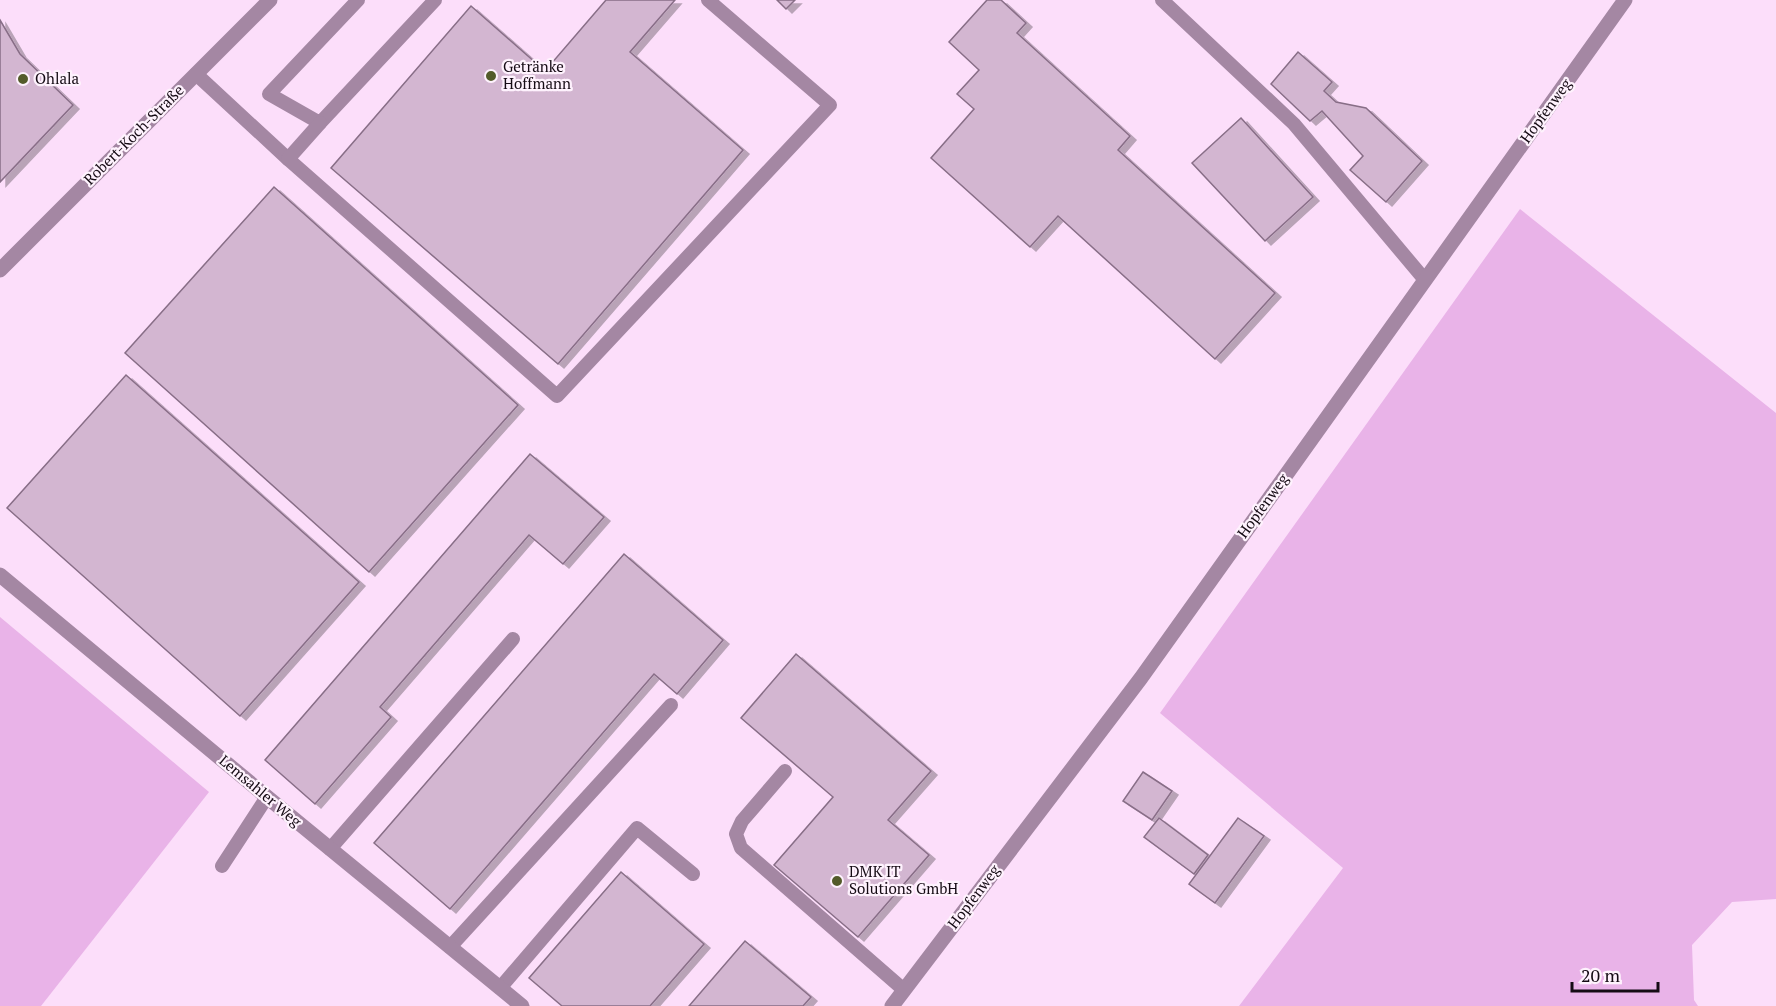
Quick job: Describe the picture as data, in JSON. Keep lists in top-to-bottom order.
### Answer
{
  "streets": {
    "street": ["Hopfenweg", "Robert-Koch-Straße", "Lemsahler Weg"]
  },
  "places": ["Getränke Hoffmann", "Ohlala", "DMK IT Solutions GmbH"],
  "scale_bar": "20 m"
}
